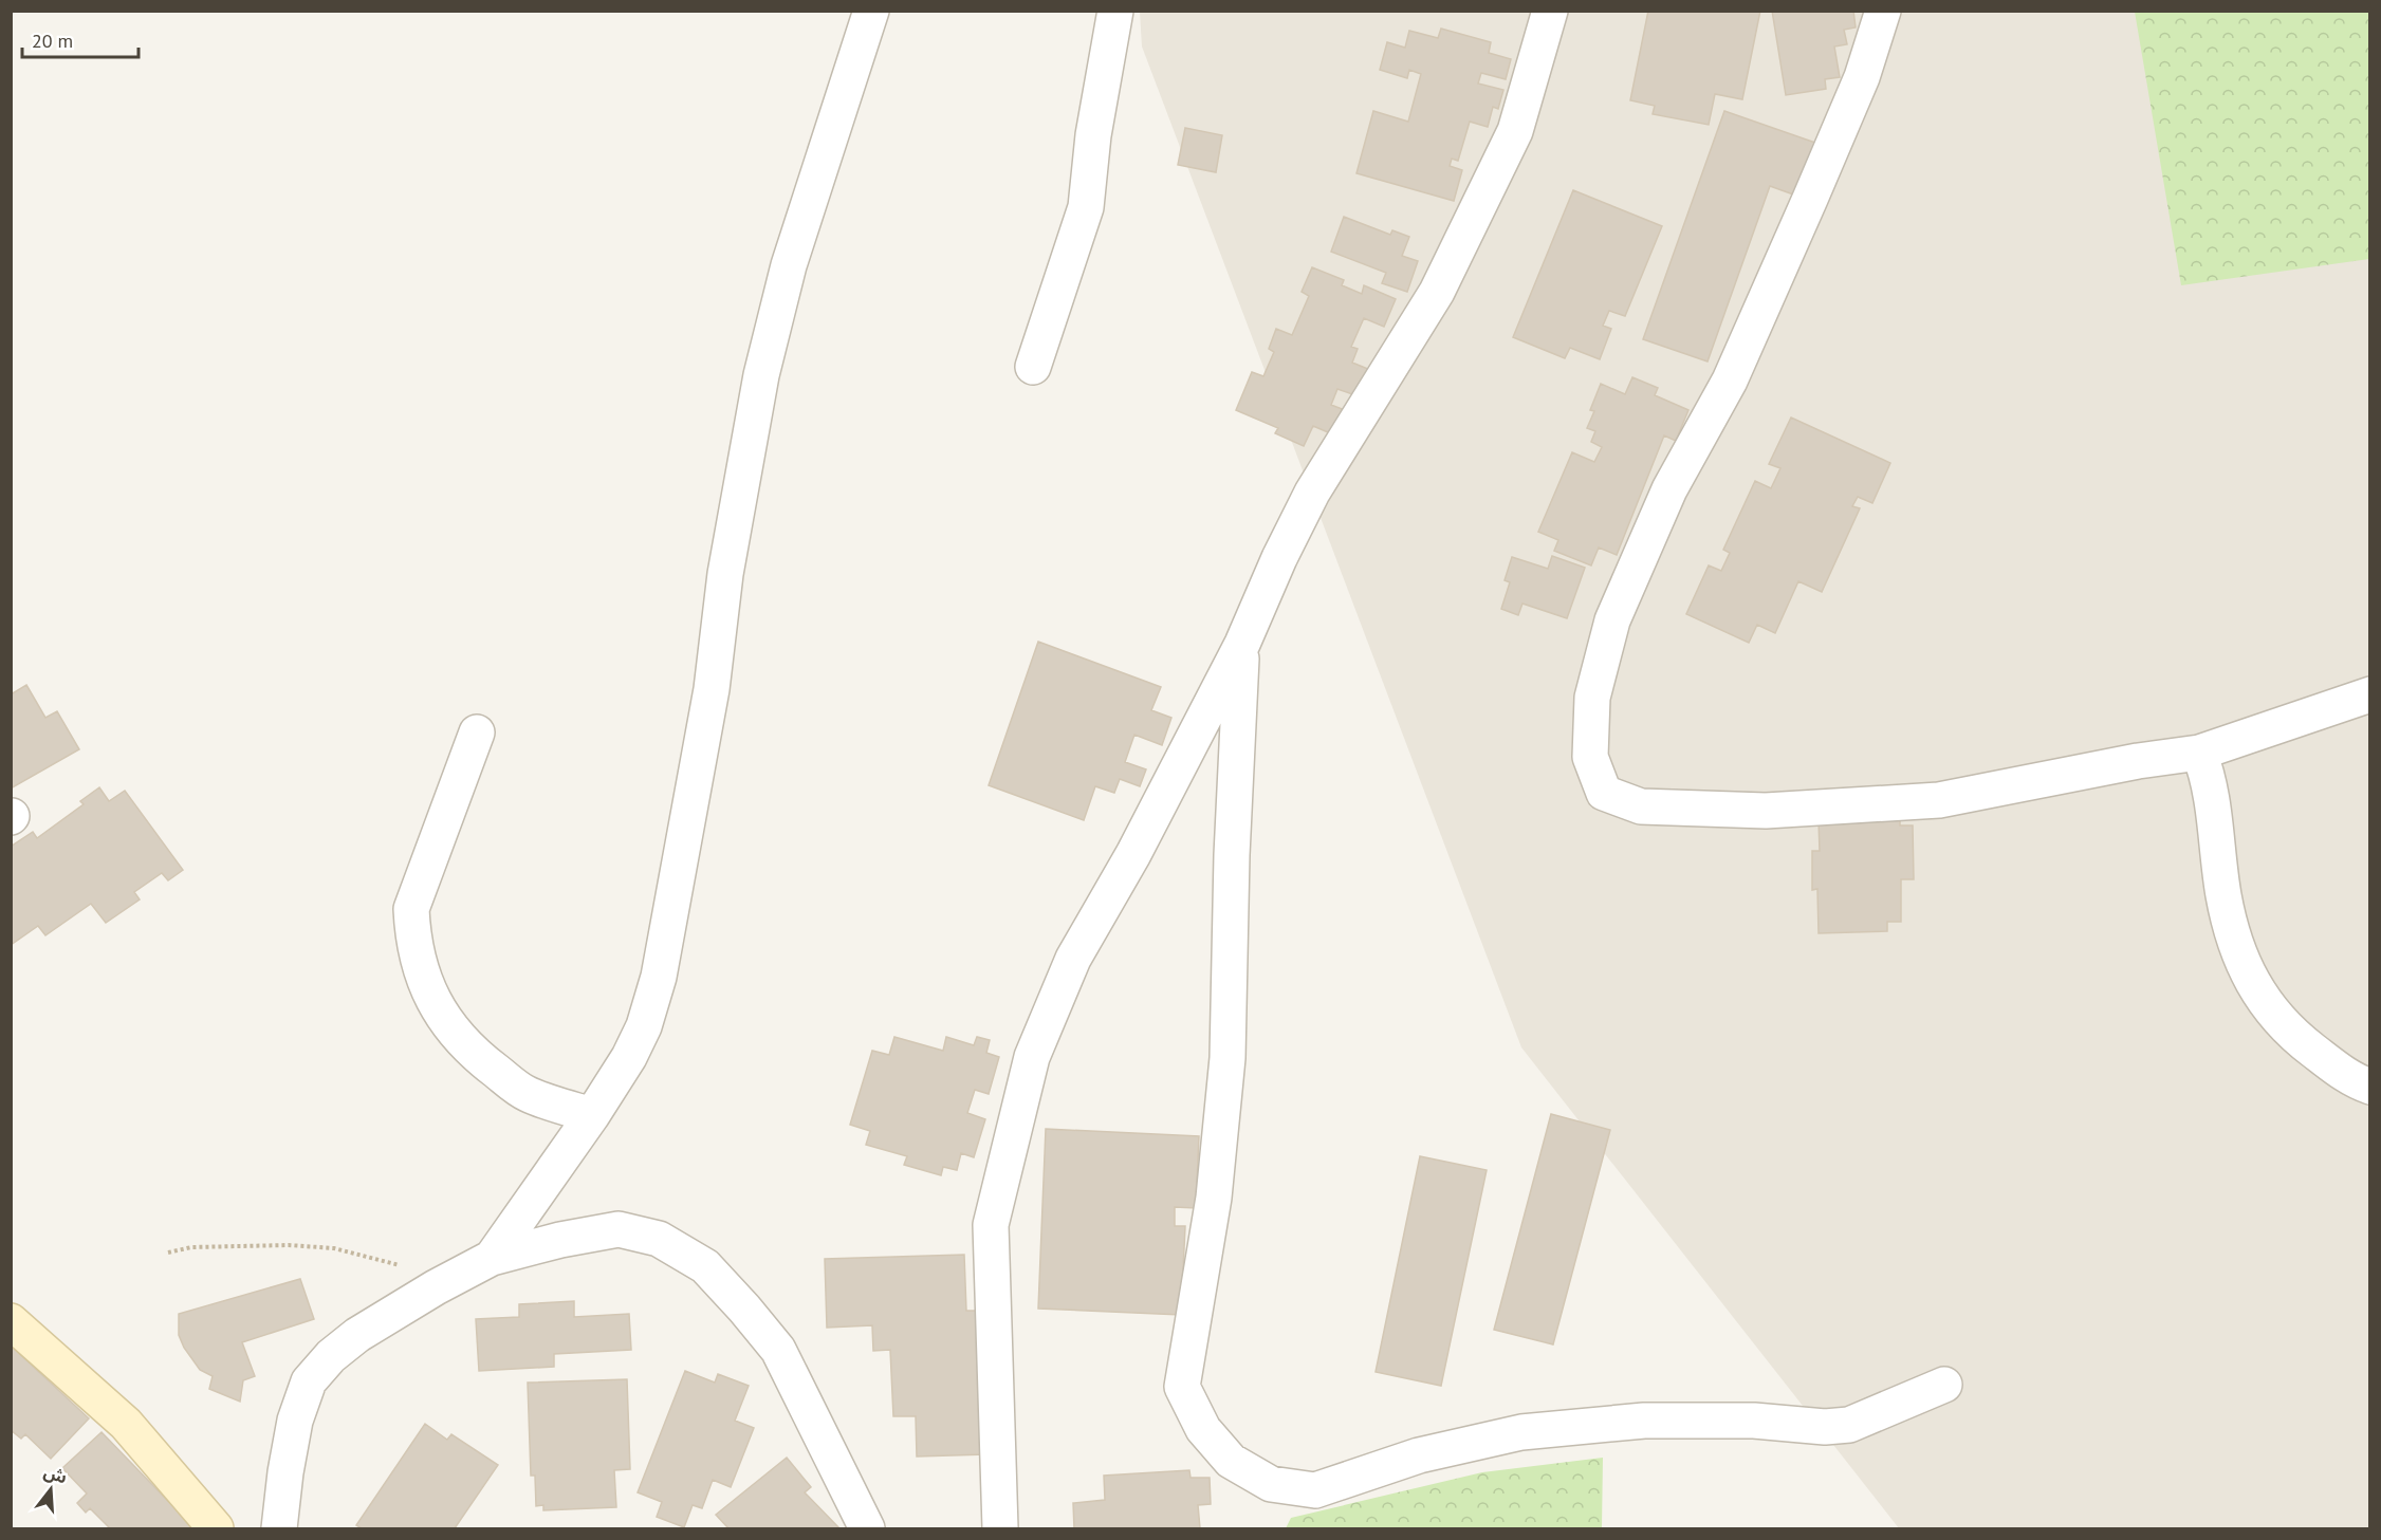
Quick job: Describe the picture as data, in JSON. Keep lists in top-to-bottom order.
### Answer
{
  "scale_bar": "20 m",
  "north": "top"
}
